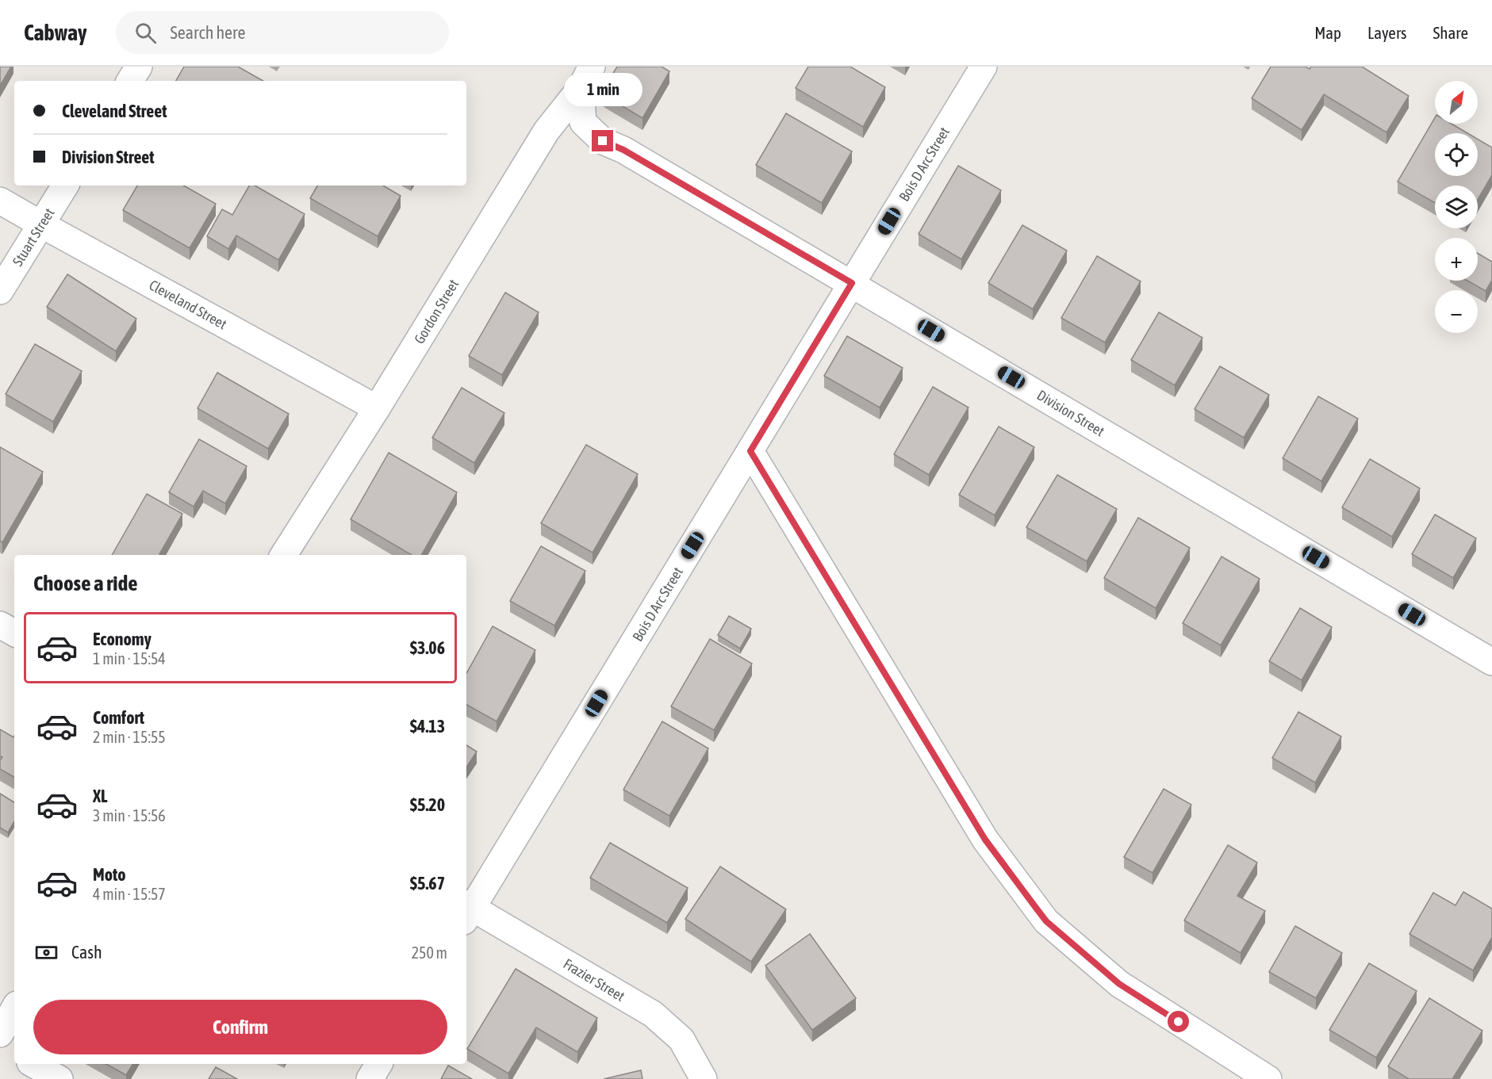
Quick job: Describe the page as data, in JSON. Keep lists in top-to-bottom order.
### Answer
{
  "streets": {
    "street": [
      "Bois D Arc Street",
      "Stuart Street",
      "Cleveland Street",
      "Gordon Street",
      "Division Street",
      "Frazier Street"
    ]
  },
  "crossings": [
    ["Bois D Arc Street", "Division Street"],
    ["Bois D Arc Street", "Frazier Street"],
    ["Stuart Street", "Cleveland Street"],
    ["Cleveland Street", "Gordon Street"],
    ["Gordon Street", "Division Street"]
  ],
  "north": "top right",
  "page": {
    "header": "Cabway",
    "search": "Search here",
    "nav": ["Map", "Layers", "Share"],
    "bubble": "1 min",
    "map_buttons": ["+", "−"],
    "banner": ["Cleveland Street", "Division Street"],
    "heading": "Choose a ride",
    "list": [
      {
        "name": "Economy",
        "note": "1 min · 15:54",
        "value": "$3.06"
      },
      {
        "name": "Comfort",
        "note": "2 min · 15:55",
        "value": "$4.13"
      },
      {
        "name": "XL",
        "note": "3 min · 15:56",
        "value": "$5.20"
      },
      {
        "name": "Moto",
        "note": "4 min · 15:57",
        "value": "$5.67"
      }
    ],
    "pay": ["Cash", "250 m"],
    "buttons": "Confirm"
  }
}
